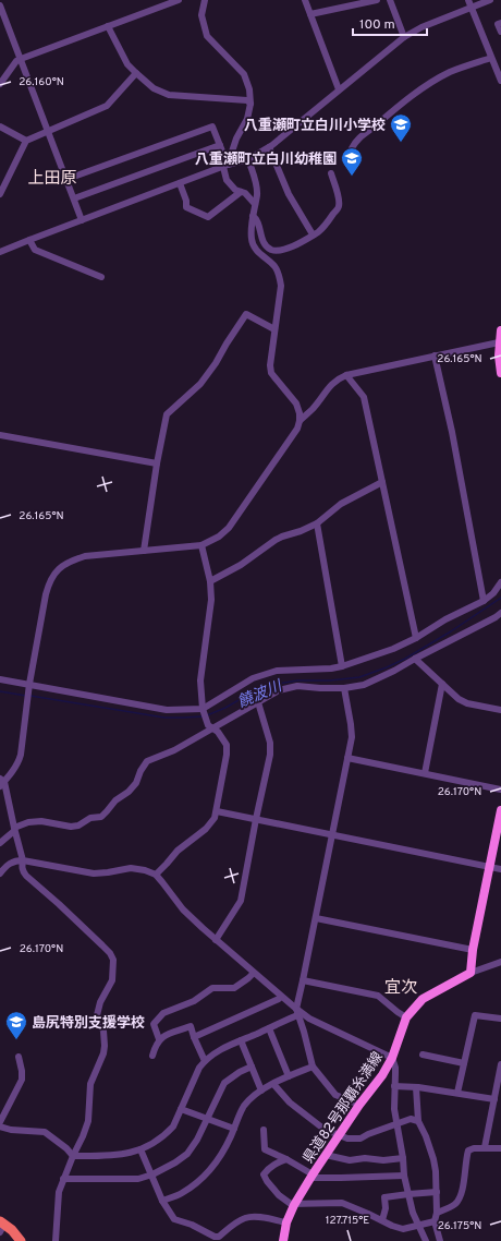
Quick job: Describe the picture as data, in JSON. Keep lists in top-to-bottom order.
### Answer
{
  "streets": {
    "main road": ["県道82号那覇糸満線"]
  },
  "districts": ["上田原", "宜次"],
  "water": ["饒波川"],
  "places": {
    "school or university": ["八重瀬町立白川小学校", "八重瀬町立白川幼稚園", "島尻特別支援学校"]
  },
  "scale_bar": "100 m",
  "coordinates": [
    "26.160°N",
    "26.165°N",
    "26.170°N",
    "127.715°E",
    "26.175°N"
  ]
}
